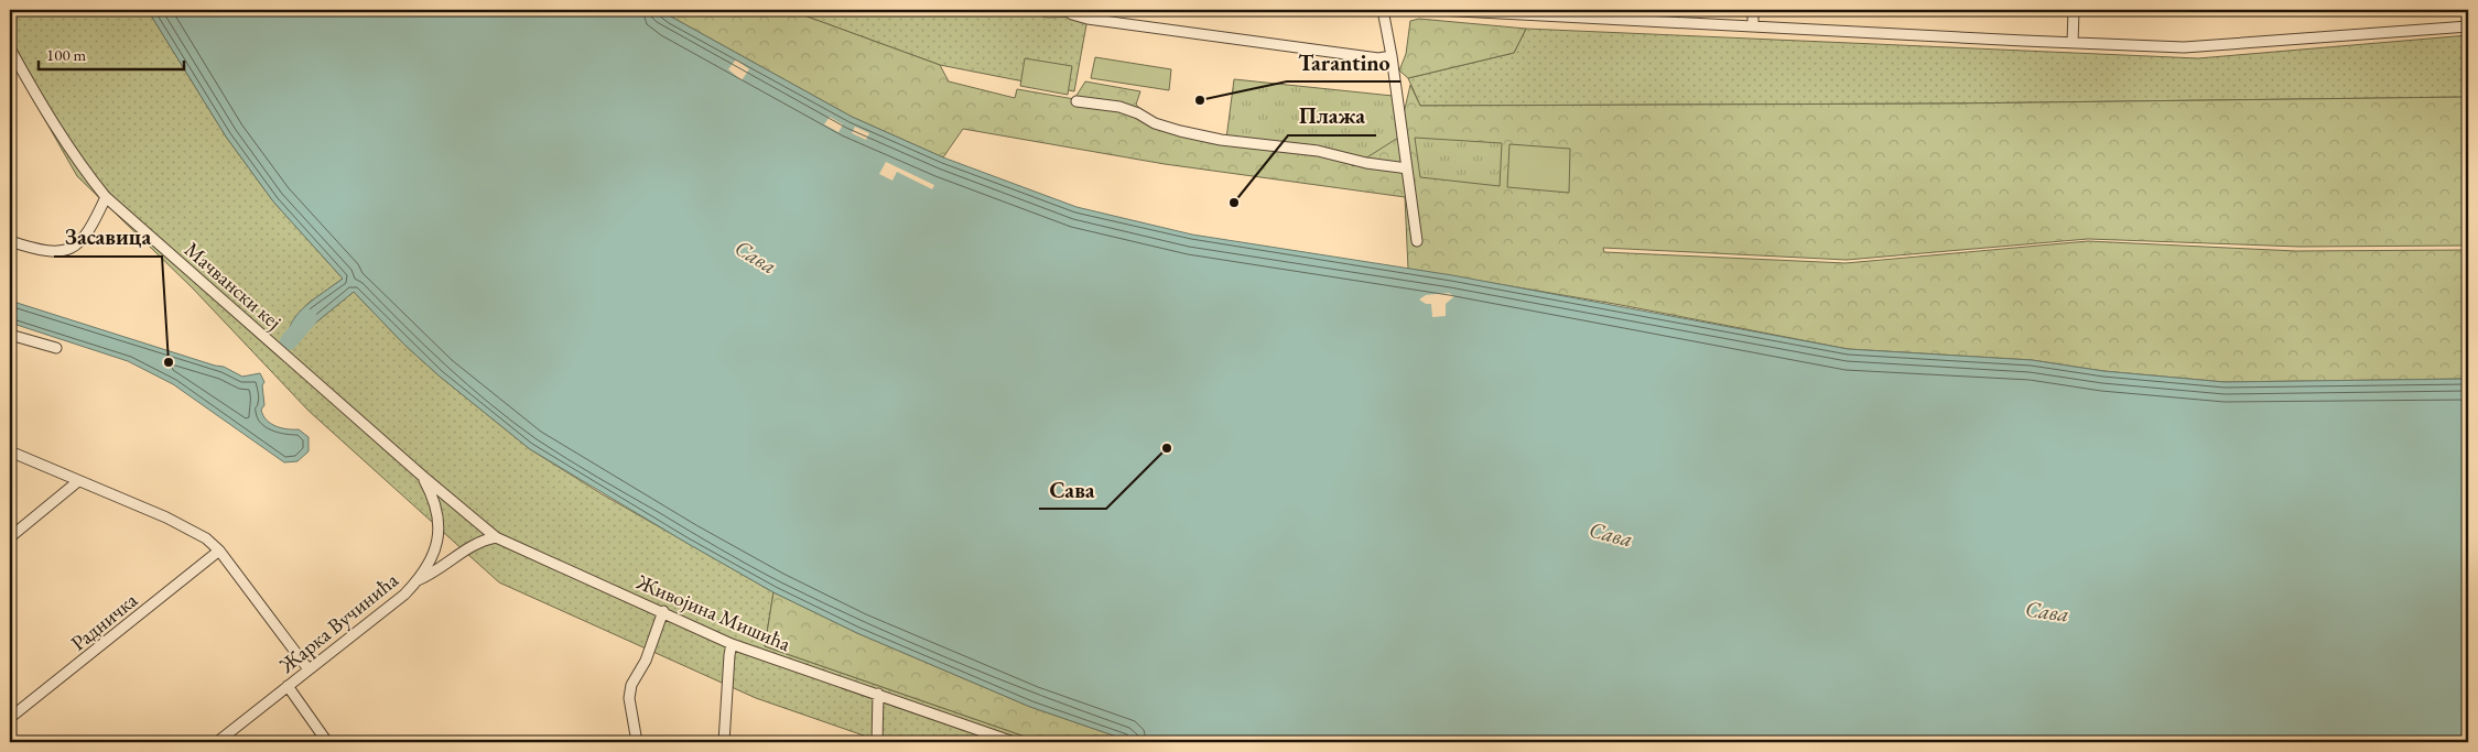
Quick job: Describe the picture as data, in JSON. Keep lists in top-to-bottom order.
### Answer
{
  "streets": {
    "street": [
      "Мачвански кеј",
      "Живојина Мишића",
      "Радничка",
      "Жарка Вучинића"
    ]
  },
  "crossings": [
    ["Мачвански кеј", "Живојина Мишића"],
    ["Мачвански кеј", "Жарка Вучинића"],
    ["Живојина Мишића", "Жарка Вучинића"]
  ],
  "water": ["Сава"],
  "places": [
    "Tarantino",
    "Плажа",
    "Засавица",
    "Сава"
  ],
  "scale_bar": "100 m"
}
